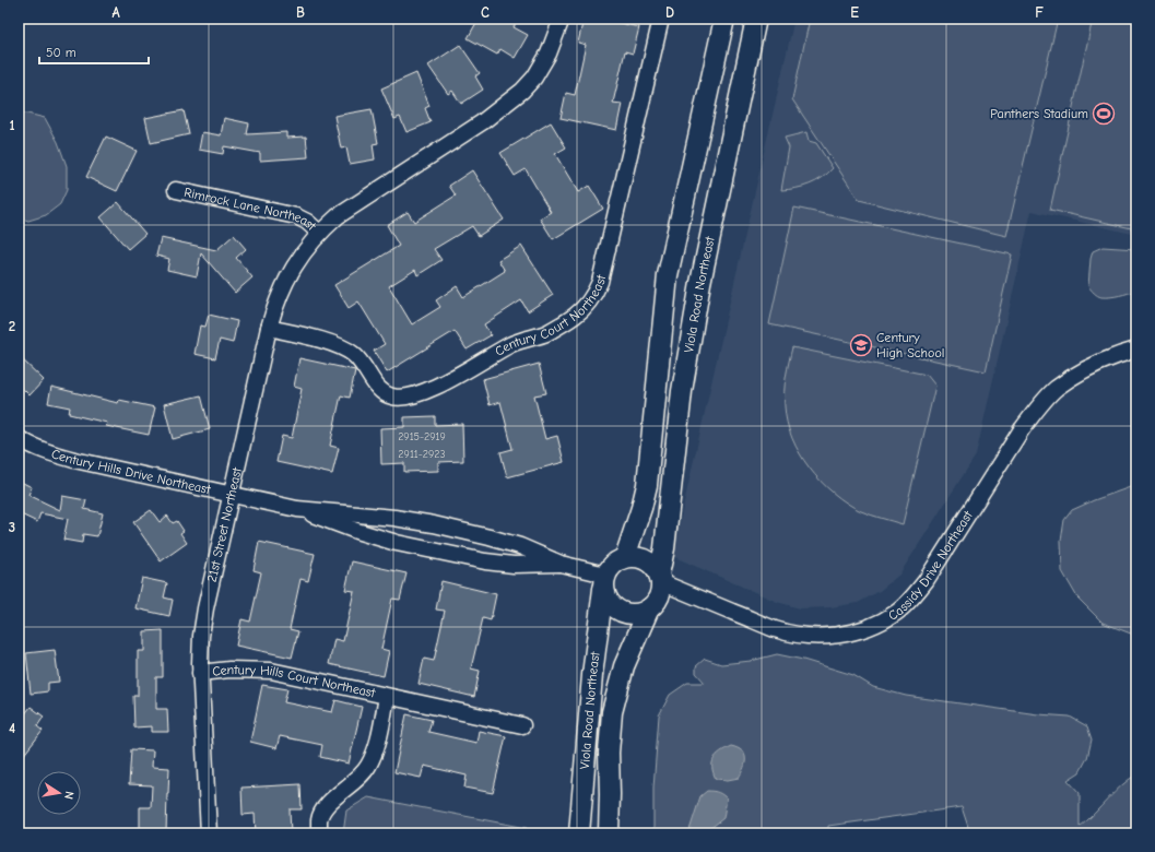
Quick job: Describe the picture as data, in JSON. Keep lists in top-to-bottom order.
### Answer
{
  "streets": {
    "main road": ["Viola Road Northeast"],
    "street": [
      "Rimrock Lane Northeast",
      "Century Court Northeast",
      "Century Hills Drive Northeast",
      "21st Street Northeast",
      "Cassidy Drive Northeast",
      "Century Hills Court Northeast"
    ]
  },
  "crossings": [
    ["Rimrock Lane Northeast", "21st Street Northeast"],
    ["Viola Road Northeast", "Century Hills Drive Northeast"],
    ["Viola Road Northeast", "Cassidy Drive Northeast"],
    ["Century Court Northeast", "21st Street Northeast"],
    ["Century Hills Drive Northeast", "21st Street Northeast"],
    ["Century Hills Drive Northeast", "Cassidy Drive Northeast"],
    ["21st Street Northeast", "Century Hills Court Northeast"]
  ],
  "places": {
    "sports": ["Panthers Stadium"],
    "school or university": ["Century High School"]
  },
  "house_numbers": ["2915-2919", "2911-2923"],
  "scale_bar": "50 m",
  "north": "right",
  "grid": {
    "columns": [
      "A",
      "B",
      "C",
      "D",
      "E",
      "F"
    ],
    "rows": [
      "1",
      "2",
      "3",
      "4"
    ]
  }
}
